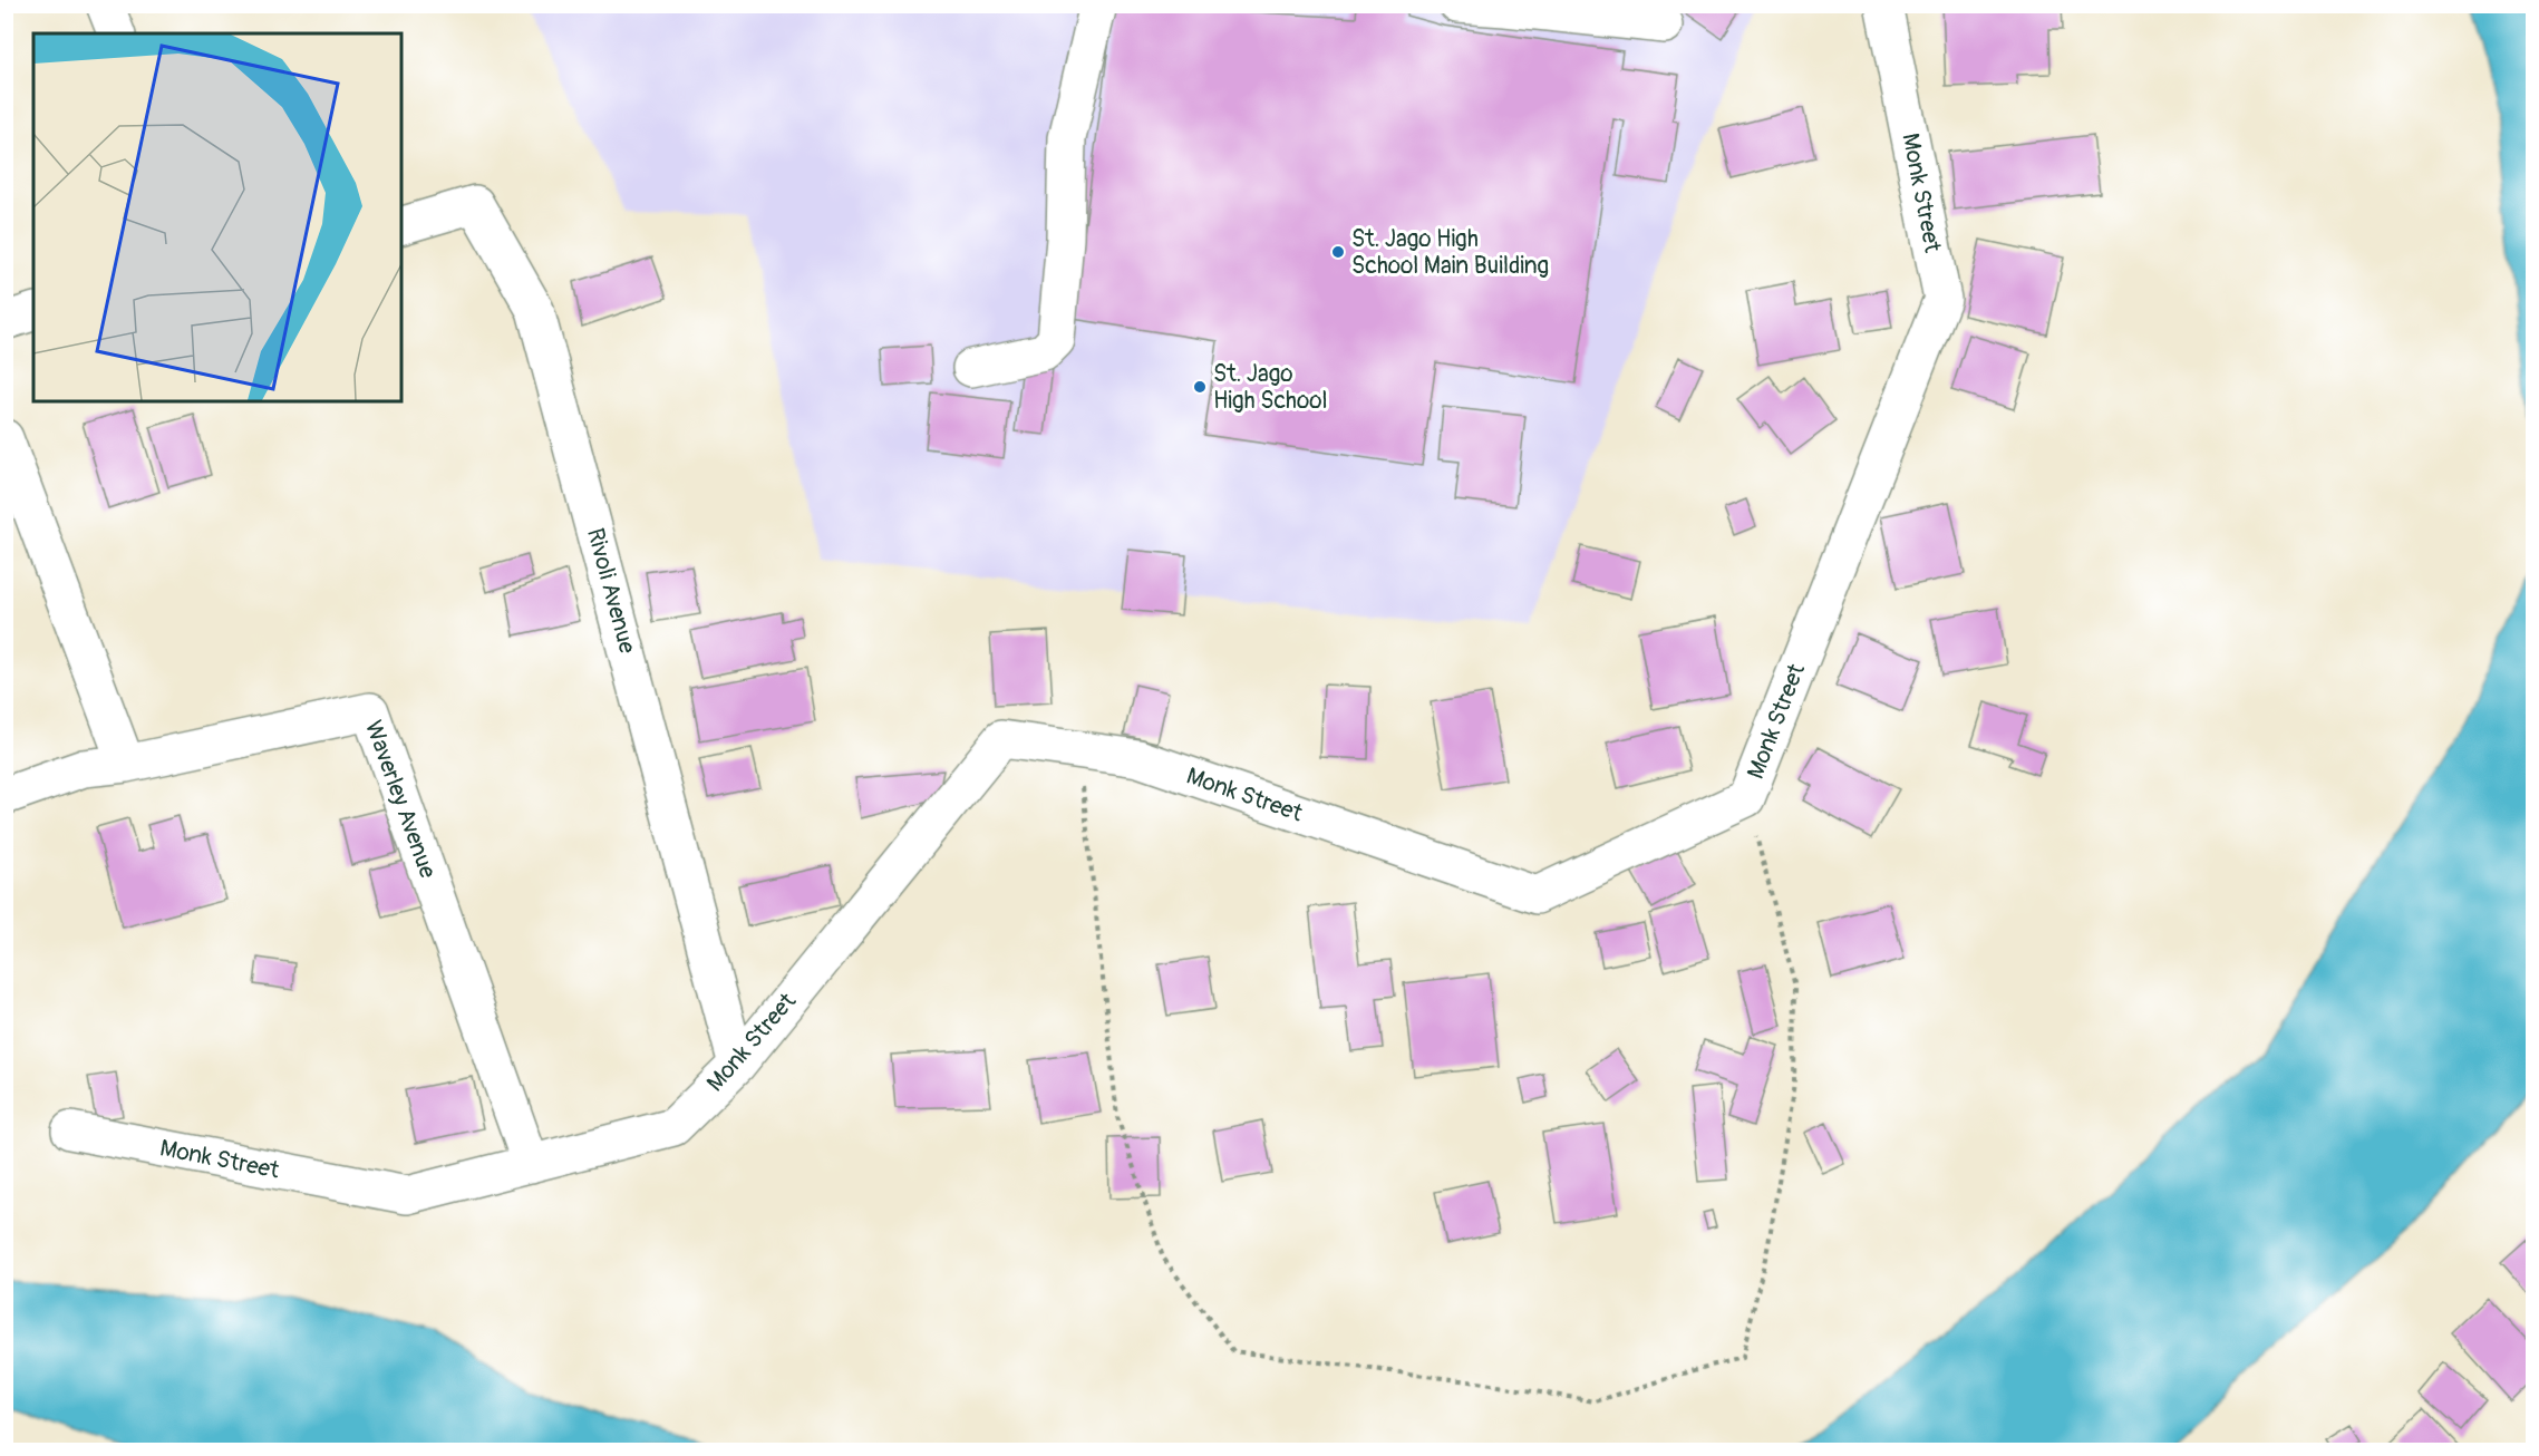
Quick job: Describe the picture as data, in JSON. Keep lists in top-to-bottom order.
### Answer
{
  "streets": {
    "street": ["Monk Street", "Rivoli Avenue", "Waverley Avenue"]
  },
  "crossings": [
    ["Monk Street", "Rivoli Avenue"],
    ["Monk Street", "Waverley Avenue"]
  ],
  "places": ["St. Jago High School Main Building", "St. Jago High School"]
}
